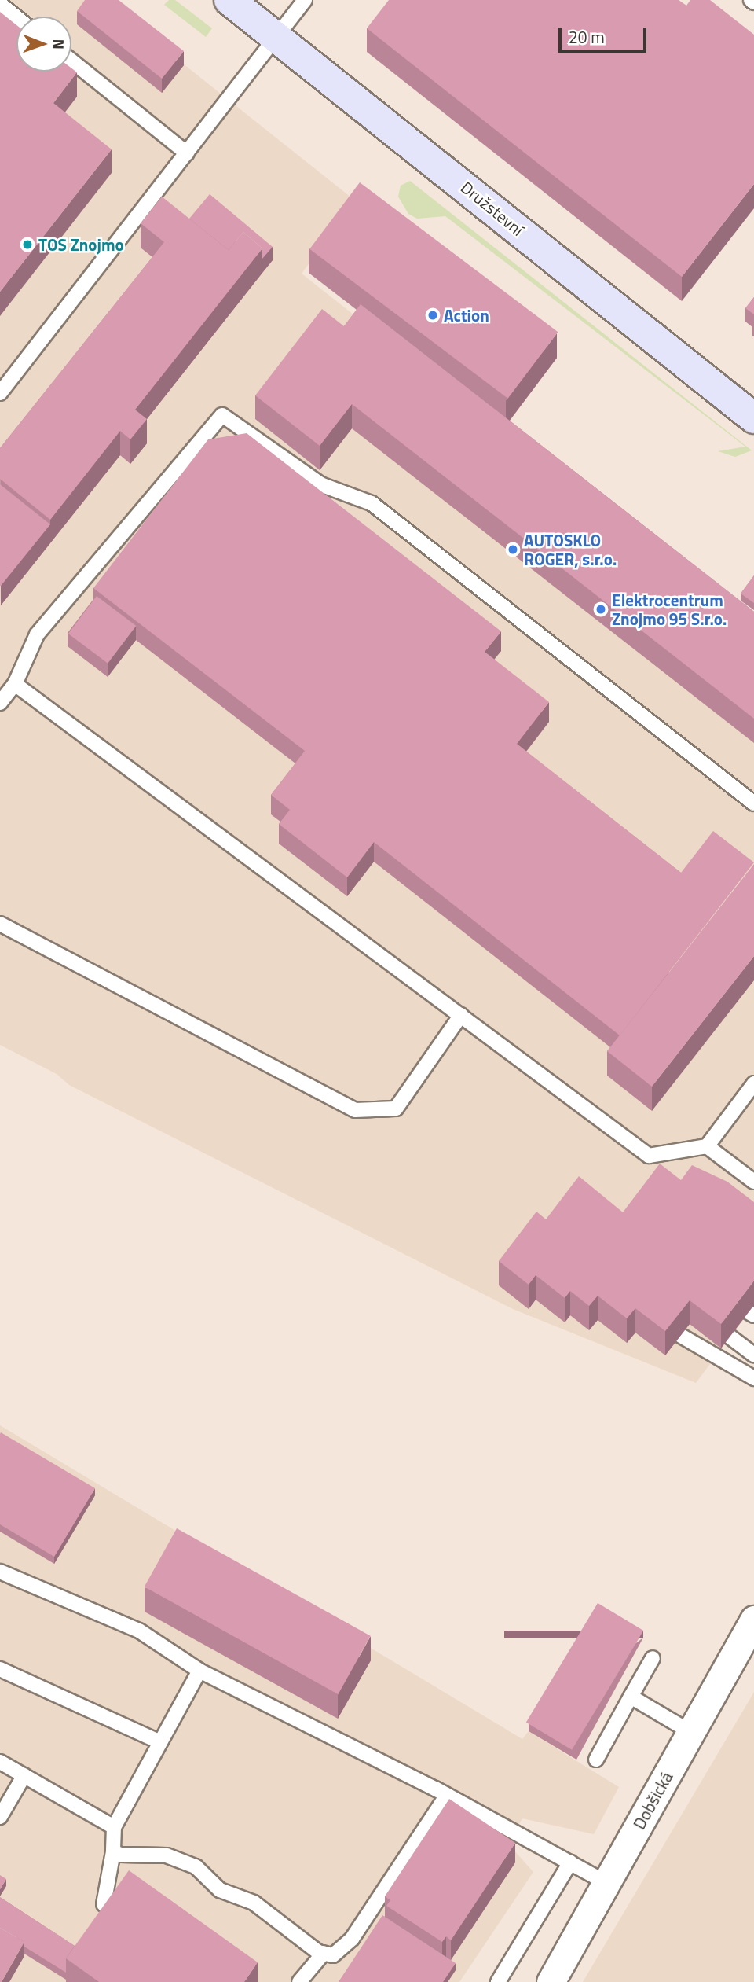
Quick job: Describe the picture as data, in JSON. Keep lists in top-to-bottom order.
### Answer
{
  "streets": {
    "main road": ["Družstevní"],
    "street": ["Dobšická"]
  },
  "places": [
    "TOS Znojmo",
    "Action",
    "AUTOSKLO ROGER, s.r.o.",
    "Elektrocentrum Znojmo 95 S.r.o."
  ],
  "scale_bar": "20 m",
  "north": "right"
}
